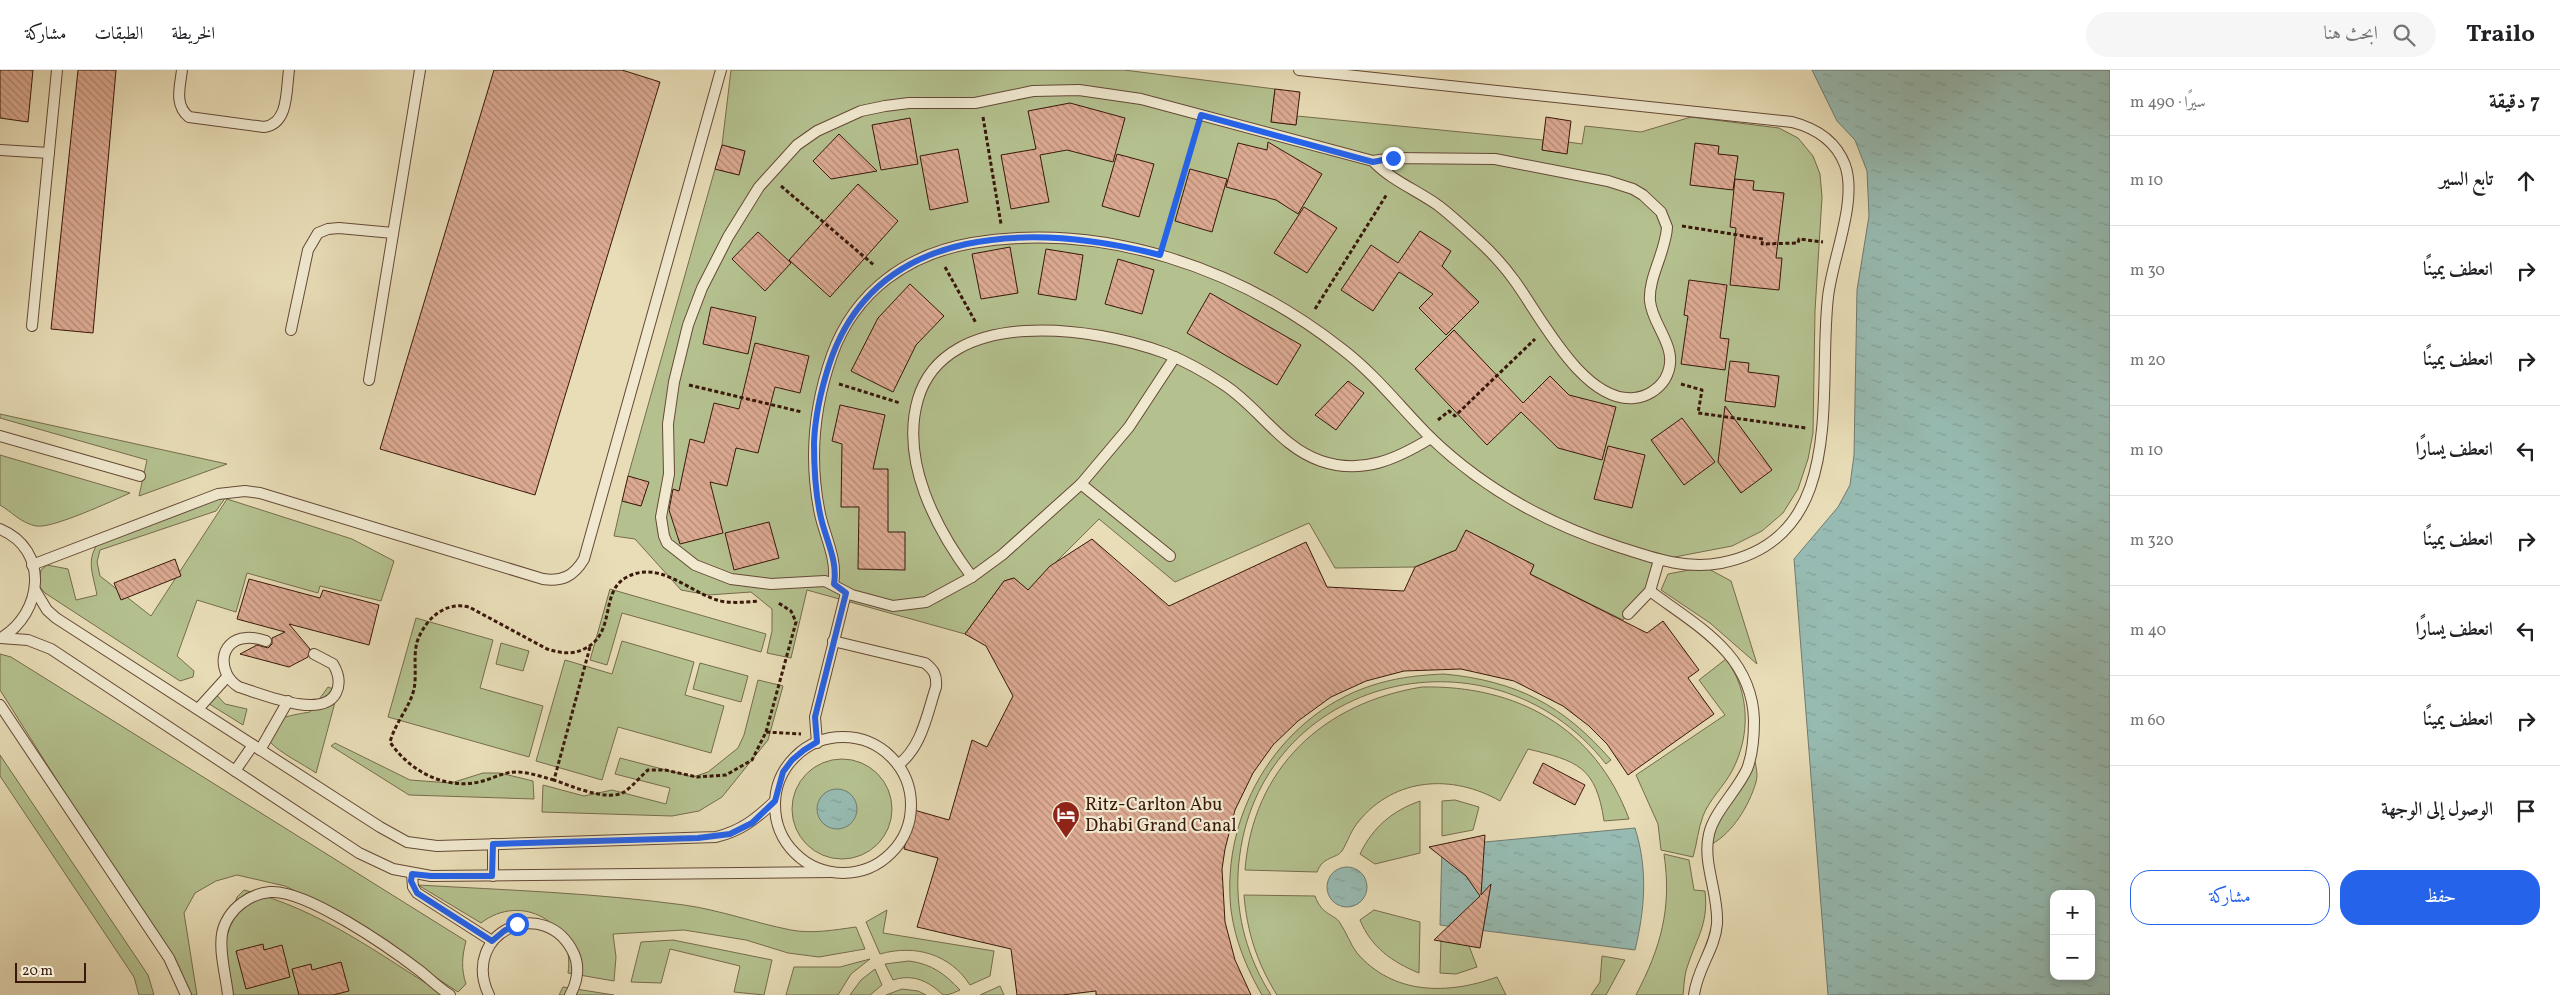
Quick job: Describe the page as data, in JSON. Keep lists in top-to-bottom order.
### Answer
{
  "places": {
    "hotel": ["Ritz-Carlton Abu Dhabi Grand Canal"]
  },
  "scale_bar": "20 m",
  "page": {
    "header": "Trailo",
    "search": "ابحث هنا",
    "nav": ["الخريطة", "الطبقات", "مشاركة"],
    "heading": ["7 دقيقة", "سيرًا · 490 m"],
    "list": [
      ["تابع السير", "10 m"],
      ["انعطف يمينًا", "30 m"],
      ["انعطف يمينًا", "20 m"],
      ["انعطف يسارًا", "10 m"],
      ["انعطف يمينًا", "320 m"],
      ["انعطف يسارًا", "40 m"],
      ["انعطف يمينًا", "60 m"],
      "الوصول إلى الوجهة"
    ],
    "buttons": ["حفظ", "مشاركة"],
    "map_buttons": ["+", "−"],
    "scale": "20 m"
  }
}
